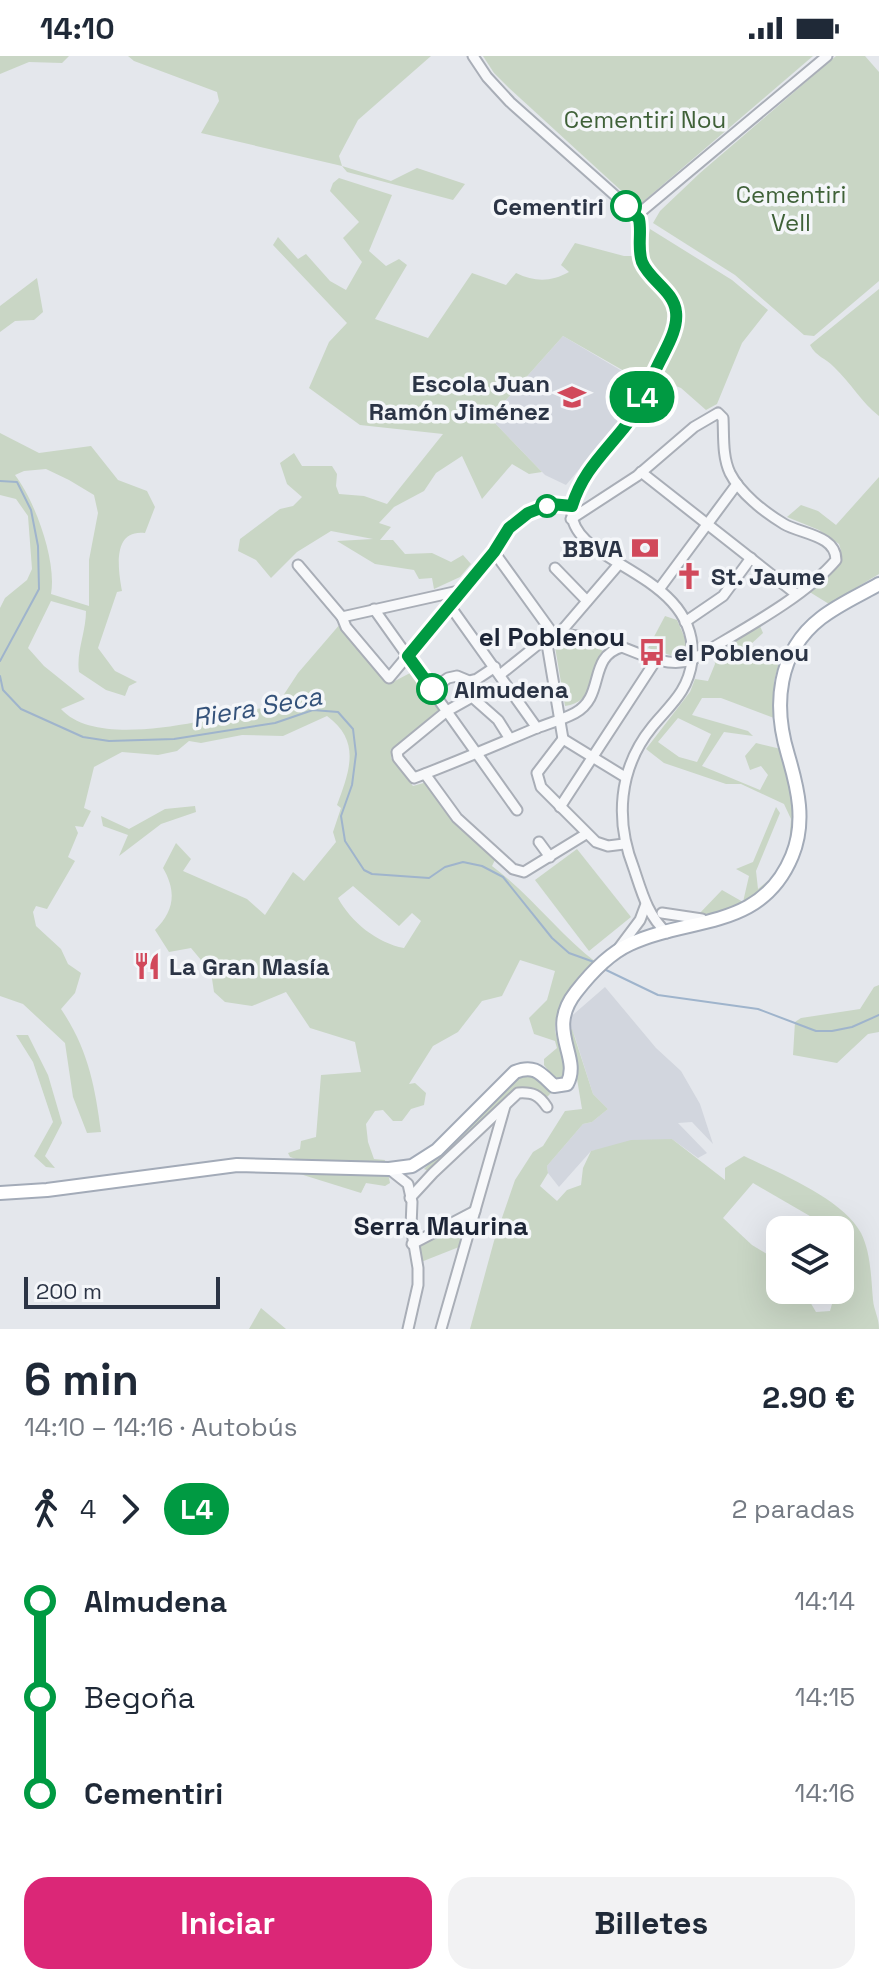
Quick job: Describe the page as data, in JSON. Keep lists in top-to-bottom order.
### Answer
{
  "districts": ["el Poblenou", "Serra Maurina"],
  "water": ["Riera Seca"],
  "parks": ["Cementiri Nou", "Cementiri Vell"],
  "places": {
    "other": ["Cementiri", "Almudena"],
    "school or university": ["Escola Juan Ramón Jiménez"],
    "bank": ["BBVA"],
    "church": ["St. Jaume"],
    "bus stop": ["el Poblenou"],
    "restaurant": ["La Gran Masía"]
  },
  "lines": ["bus line L4"],
  "scale_bar": "200 m",
  "page": {
    "status": "14:10",
    "on_map": "L4",
    "scale": "200 m",
    "heading": ["6 min", "14:10 – 14:16 · Autobús", "2.90 €"],
    "legs": ["4", "L4", "2 paradas"],
    "list": [
      {
        "name": "Almudena",
        "value": "14:14"
      },
      {
        "name": "Begoña",
        "value": "14:15"
      },
      {
        "name": "Cementiri",
        "value": "14:16"
      }
    ],
    "buttons": ["Iniciar", "Billetes"]
  }
}
